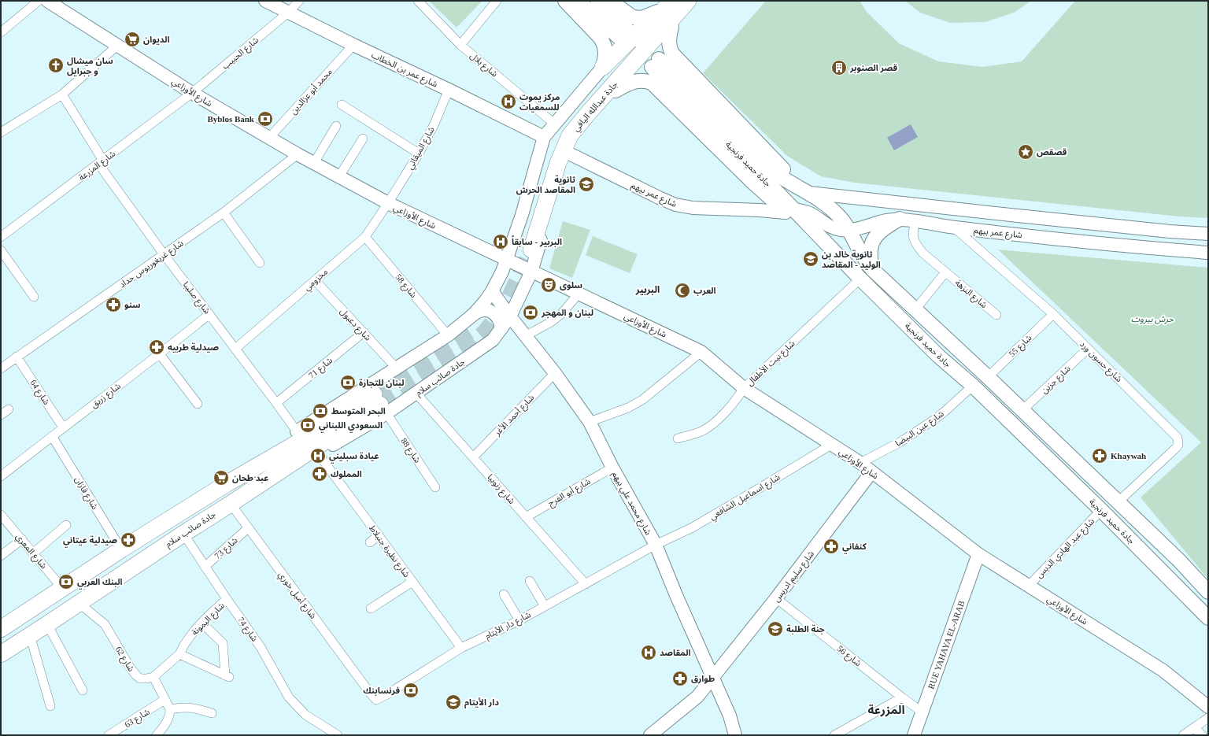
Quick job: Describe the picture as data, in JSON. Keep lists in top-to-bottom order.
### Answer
{
  "streets": {
    "highway": ["جادة عبدالله اليافي", "جادة صائب سلام"],
    "main road": ["جادة حميد فرنجية"],
    "street": [
      "شارع الحبيب",
      "شارع بلال",
      "شارع عمر بن الخطاب",
      "محمد أبو عزالدين",
      "شارع الأوزاعي",
      "شارع الميقاتي",
      "شارع المزرعة",
      "شارع عمر بيهم",
      "شارع غريغوريوس حداد",
      "مخزومي",
      "شارع 58",
      "شارع النزهة",
      "شارع صليبا",
      "شارع دعبول",
      "شارع 55",
      "شارع حسون ورد",
      "شارع بيت الأطفال",
      "شارع 71",
      "شارع جزين",
      "شارع 64",
      "شارع زريق",
      "شارع أحمد الأغر",
      "شارع عين البيضا",
      "شارع 88",
      "شارع زنوبيا",
      "شارع أبو الفرج",
      "شارع قازان",
      "شارع اسماعيل الشافعي",
      "شارع محمد علي بيهم",
      "شارع 73",
      "شارع عبد الهادي الدبس",
      "شارع المعري",
      "شارع نظيرة جنبلاط",
      "شارع سليم ادريس",
      "شارع أميل خوري",
      "شارع اليمونة",
      "شارع دار الأيتام",
      "شارع 74",
      "RUE YAHAYA EL-ARAB",
      "شارع 56",
      "شارع 62",
      "شارع 63"
    ]
  },
  "crossings": [
    ["شارع الحبيب", "شارع عمر بن الخطاب"],
    ["شارع الحبيب", "شارع الأوزاعي"],
    ["شارع الحبيب", "شارع المزرعة"],
    ["شارع بلال", "جادة عبدالله اليافي"],
    ["شارع عمر بن الخطاب", "محمد أبو عزالدين"],
    ["شارع عمر بن الخطاب", "جادة عبدالله اليافي"],
    ["شارع عمر بن الخطاب", "شارع الميقاتي"],
    ["محمد أبو عزالدين", "شارع الأوزاعي"],
    ["شارع الأوزاعي", "جادة عبدالله اليافي"],
    ["شارع الأوزاعي", "شارع الميقاتي"],
    ["شارع الأوزاعي", "شارع المزرعة"],
    ["شارع الأوزاعي", "شارع غريغوريوس حداد"],
    ["شارع الأوزاعي", "مخزومي"],
    ["شارع الأوزاعي", "شارع بيت الأطفال"],
    ["شارع الأوزاعي", "جادة صائب سلام"],
    ["شارع الأوزاعي", "شارع عين البيضا"],
    ["شارع الأوزاعي", "شارع اسماعيل الشافعي"],
    ["شارع الأوزاعي", "شارع عبد الهادي الدبس"],
    ["شارع الأوزاعي", "شارع سليم ادريس"],
    ["شارع الأوزاعي", "RUE YAHAYA EL-ARAB"],
    ["جادة عبدالله اليافي", "شارع عمر بيهم"],
    ["جادة عبدالله اليافي", "جادة صائب سلام"],
    ["شارع الميقاتي", "مخزومي"],
    ["جادة حميد فرنجية", "شارع عمر بيهم"],
    ["جادة حميد فرنجية", "شارع 55"],
    ["جادة حميد فرنجية", "شارع حسون ورد"],
    ["جادة حميد فرنجية", "شارع بيت الأطفال"],
    ["جادة حميد فرنجية", "شارع جزين"],
    ["جادة حميد فرنجية", "شارع عين البيضا"],
    ["جادة حميد فرنجية", "شارع عبد الهادي الدبس"],
    ["شارع المزرعة", "شارع صليبا"],
    ["شارع عمر بيهم", "شارع النزهة"],
    ["شارع عمر بيهم", "شارع حسون ورد"],
    ["شارع غريغوريوس حداد", "شارع صليبا"],
    ["شارع غريغوريوس حداد", "شارع 64"],
    ["مخزومي", "شارع 58"],
    ["مخزومي", "شارع صليبا"],
    ["مخزومي", "شارع دعبول"],
    ["شارع صليبا", "شارع 71"],
    ["شارع صليبا", "شارع زريق"],
    ["شارع دعبول", "شارع 71"],
    ["شارع 55", "شارع حسون ورد"],
    ["شارع حسون ورد", "شارع جزين"],
    ["جادة صائب سلام", "شارع 88"],
    ["جادة صائب سلام", "شارع زنوبيا"],
    ["جادة صائب سلام", "شارع قازان"],
    ["جادة صائب سلام", "شارع محمد علي بيهم"],
    ["جادة صائب سلام", "شارع المعري"],
    ["جادة صائب سلام", "شارع نظيرة جنبلاط"],
    ["جادة صائب سلام", "شارع أميل خوري"],
    ["جادة صائب سلام", "شارع 74"],
    ["جادة صائب سلام", "شارع 62"],
    ["شارع 64", "شارع زريق"],
    ["شارع زريق", "شارع قازان"],
    ["شارع أحمد الأغر", "شارع زنوبيا"],
    ["شارع أحمد الأغر", "شارع محمد علي بيهم"],
    ["شارع زنوبيا", "شارع أبو الفرج"],
    ["شارع زنوبيا", "شارع دار الأيتام"],
    ["شارع أبو الفرج", "شارع محمد علي بيهم"],
    ["شارع اسماعيل الشافعي", "شارع محمد علي بيهم"],
    ["شارع اسماعيل الشافعي", "شارع دار الأيتام"],
    ["شارع محمد علي بيهم", "شارع سليم ادريس"],
    ["شارع محمد علي بيهم", "شارع دار الأيتام"],
    ["شارع 73", "شارع أميل خوري"],
    ["شارع 73", "شارع 74"],
    ["شارع نظيرة جنبلاط", "شارع دار الأيتام"],
    ["شارع سليم ادريس", "شارع 56"],
    ["شارع أميل خوري", "شارع دار الأيتام"],
    ["شارع اليمونة", "شارع 74"],
    ["RUE YAHAYA EL-ARAB", "شارع 56"]
  ],
  "districts": ["البربير", "المزرعة"],
  "parks": ["حرش بيروت"],
  "places": {
    "supermarket": ["الديوان", "عبد طحان"],
    "church": ["سان ميشال و جبرايل"],
    "building": ["قصر الصنوبر"],
    "hospital": [
      "مركز يموت للسمعيات",
      "البربير - سابقاً",
      "عيادة سبليني",
      "المقاصد"
    ],
    "bank": [
      "Byblos Bank",
      "لبنان و المهجر",
      "لبنان للتجارة",
      "البحر المتوسط",
      "السعودي اللبناني",
      "البنك العربي",
      "فرنسابنك"
    ],
    "place": ["قصقص"],
    "school or university": [
      "ثانوية المقاصد الحرش",
      "ثانوية خالد بن الوليد - المقاصد",
      "جنة الطلبة",
      "دار الأيتام"
    ],
    "theatre": ["سلوى"],
    "mosque": ["العرب"],
    "pharmacy": [
      "سنو",
      "صيدلية طربيه",
      "Khaywah",
      "المملوك",
      "صيدلية عيتاني",
      "كنفاني",
      "طوارق"
    ]
  }
}
